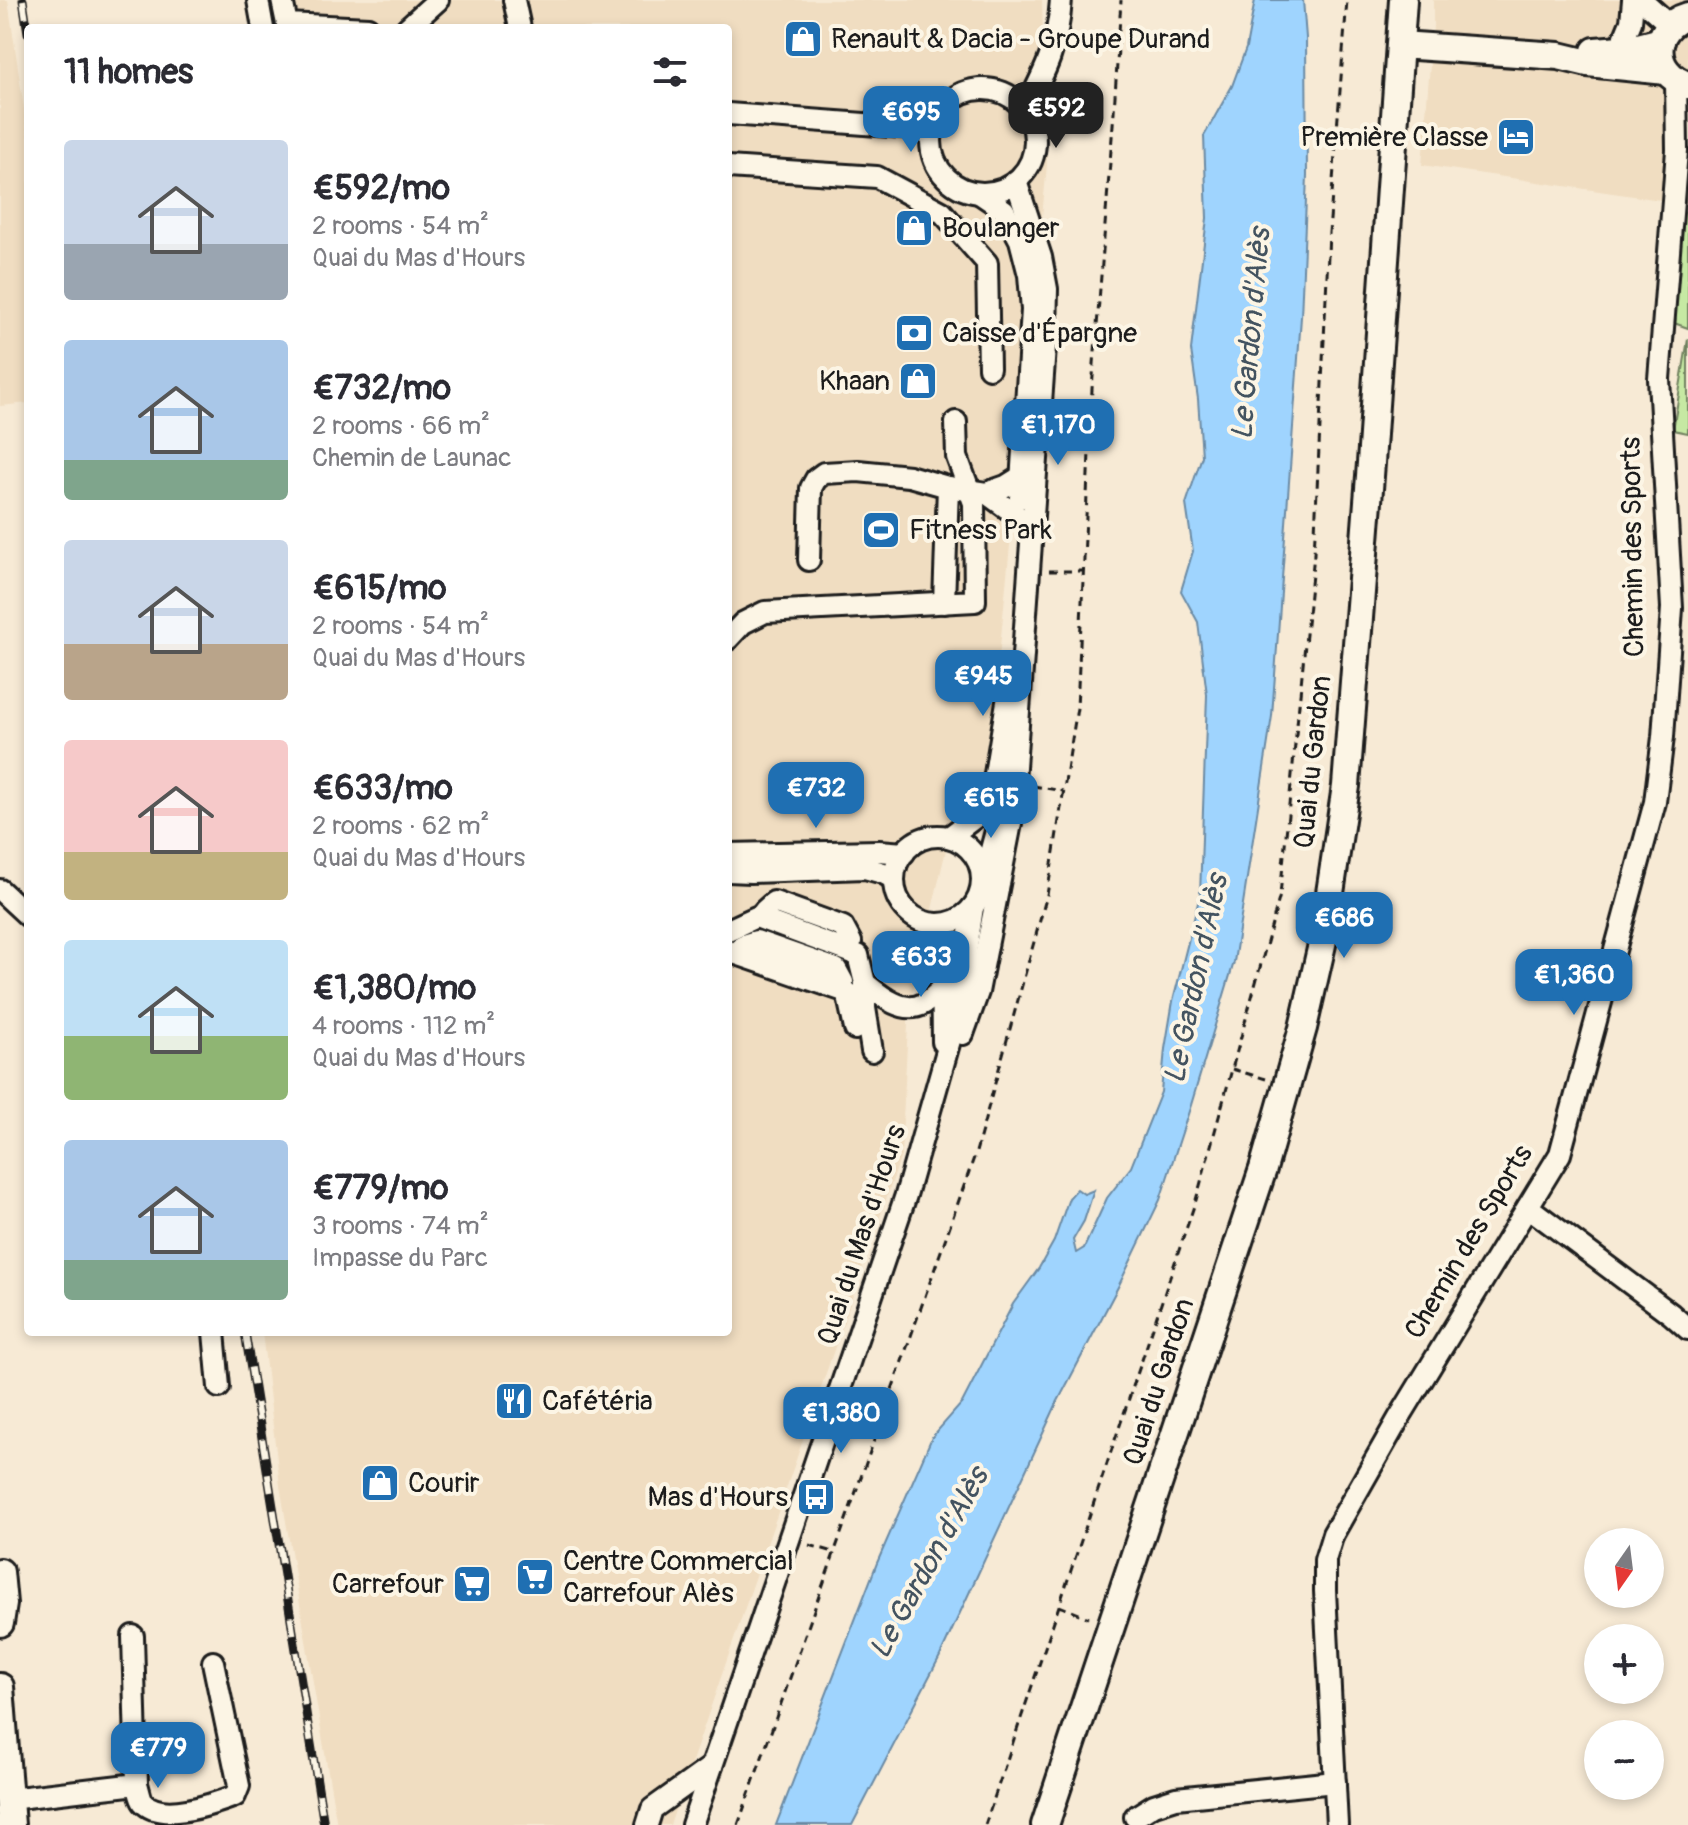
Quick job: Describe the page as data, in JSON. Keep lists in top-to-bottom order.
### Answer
{
  "streets": {
    "main road": ["Quai du Gardon"],
    "street": ["Chemin des Sports", "Quai du Mas d'Hours"]
  },
  "water": ["Le Gardon d'Alès"],
  "places": {
    "shop": [
      "Renault & Dacia - Groupe Durand",
      "Boulanger",
      "Khaan",
      "Courir"
    ],
    "hotel": ["Première Classe"],
    "bank": ["Caisse d'Épargne"],
    "sports": ["Fitness Park"],
    "restaurant": ["Cafétéria"],
    "bus stop": ["Mas d'Hours"],
    "supermarket": ["Centre Commercial Carrefour Alès", "Carrefour"]
  },
  "north": "bottom",
  "page": {
    "heading": "11 homes",
    "price": [
      "€592",
      "€695",
      "€1,170",
      "€945",
      "€732",
      "€615",
      "€686",
      "€633",
      "€1,360",
      "€1,380",
      "€779"
    ],
    "list": [
      {
        "name": "€592/mo",
        "note": "2 rooms · 54 m² · Quai du Mas d'Hours"
      },
      {
        "name": "€732/mo",
        "note": "2 rooms · 66 m² · Chemin de Launac"
      },
      {
        "name": "€615/mo",
        "note": "2 rooms · 54 m² · Quai du Mas d'Hours"
      },
      {
        "name": "€633/mo",
        "note": "2 rooms · 62 m² · Quai du Mas d'Hours"
      },
      {
        "name": "€1,380/mo",
        "note": "4 rooms · 112 m² · Quai du Mas d'Hours"
      },
      {
        "name": "€779/mo",
        "note": "3 rooms · 74 m² · Impasse du Parc"
      }
    ],
    "map_buttons": ["+", "−"]
  }
}
